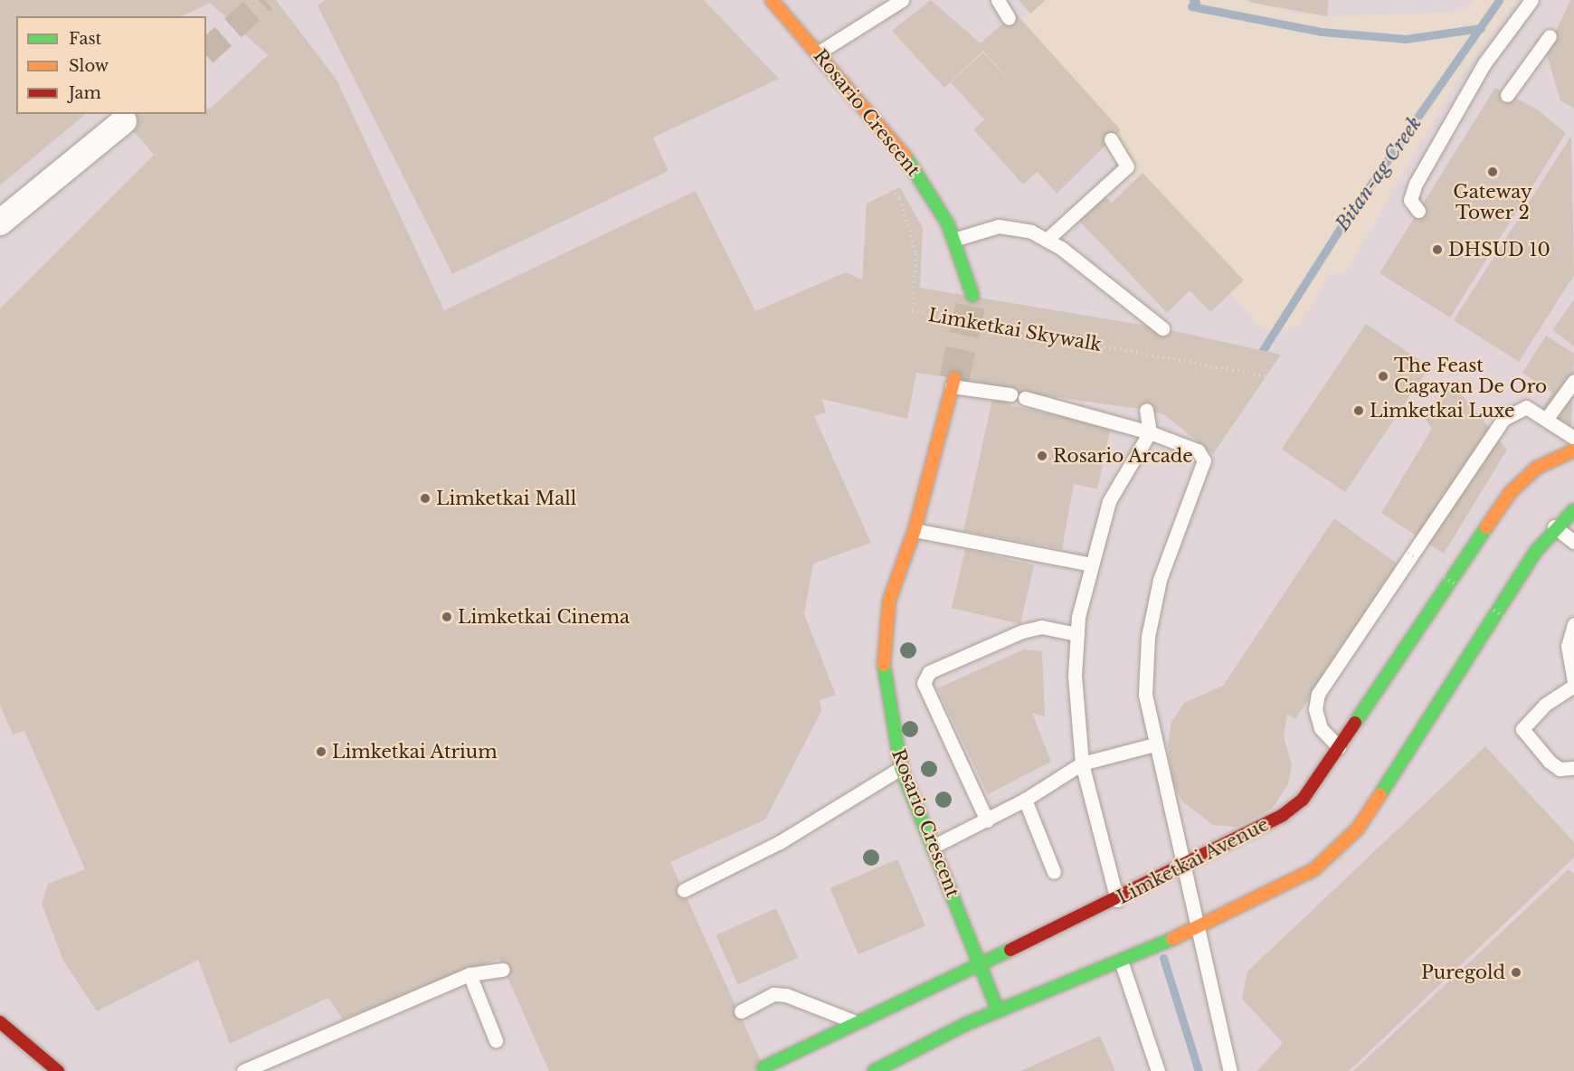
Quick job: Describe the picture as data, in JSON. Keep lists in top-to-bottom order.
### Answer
{
  "streets": {
    "street": ["Rosario Crescent", "Limketkai Avenue"],
    "path": ["Limketkai Skywalk"]
  },
  "crossings": [
    ["Rosario Crescent", "Limketkai Avenue"]
  ],
  "water": ["Bitan-ag Creek"],
  "places": [
    "Gateway Tower 2",
    "DHSUD 10",
    "The Feast Cagayan De Oro",
    "Limketkai Luxe",
    "Rosario Arcade",
    "Limketkai Mall",
    "Limketkai Cinema",
    "Limketkai Atrium",
    "Puregold"
  ],
  "legend": ["Fast", "Slow", "Jam"]
}
